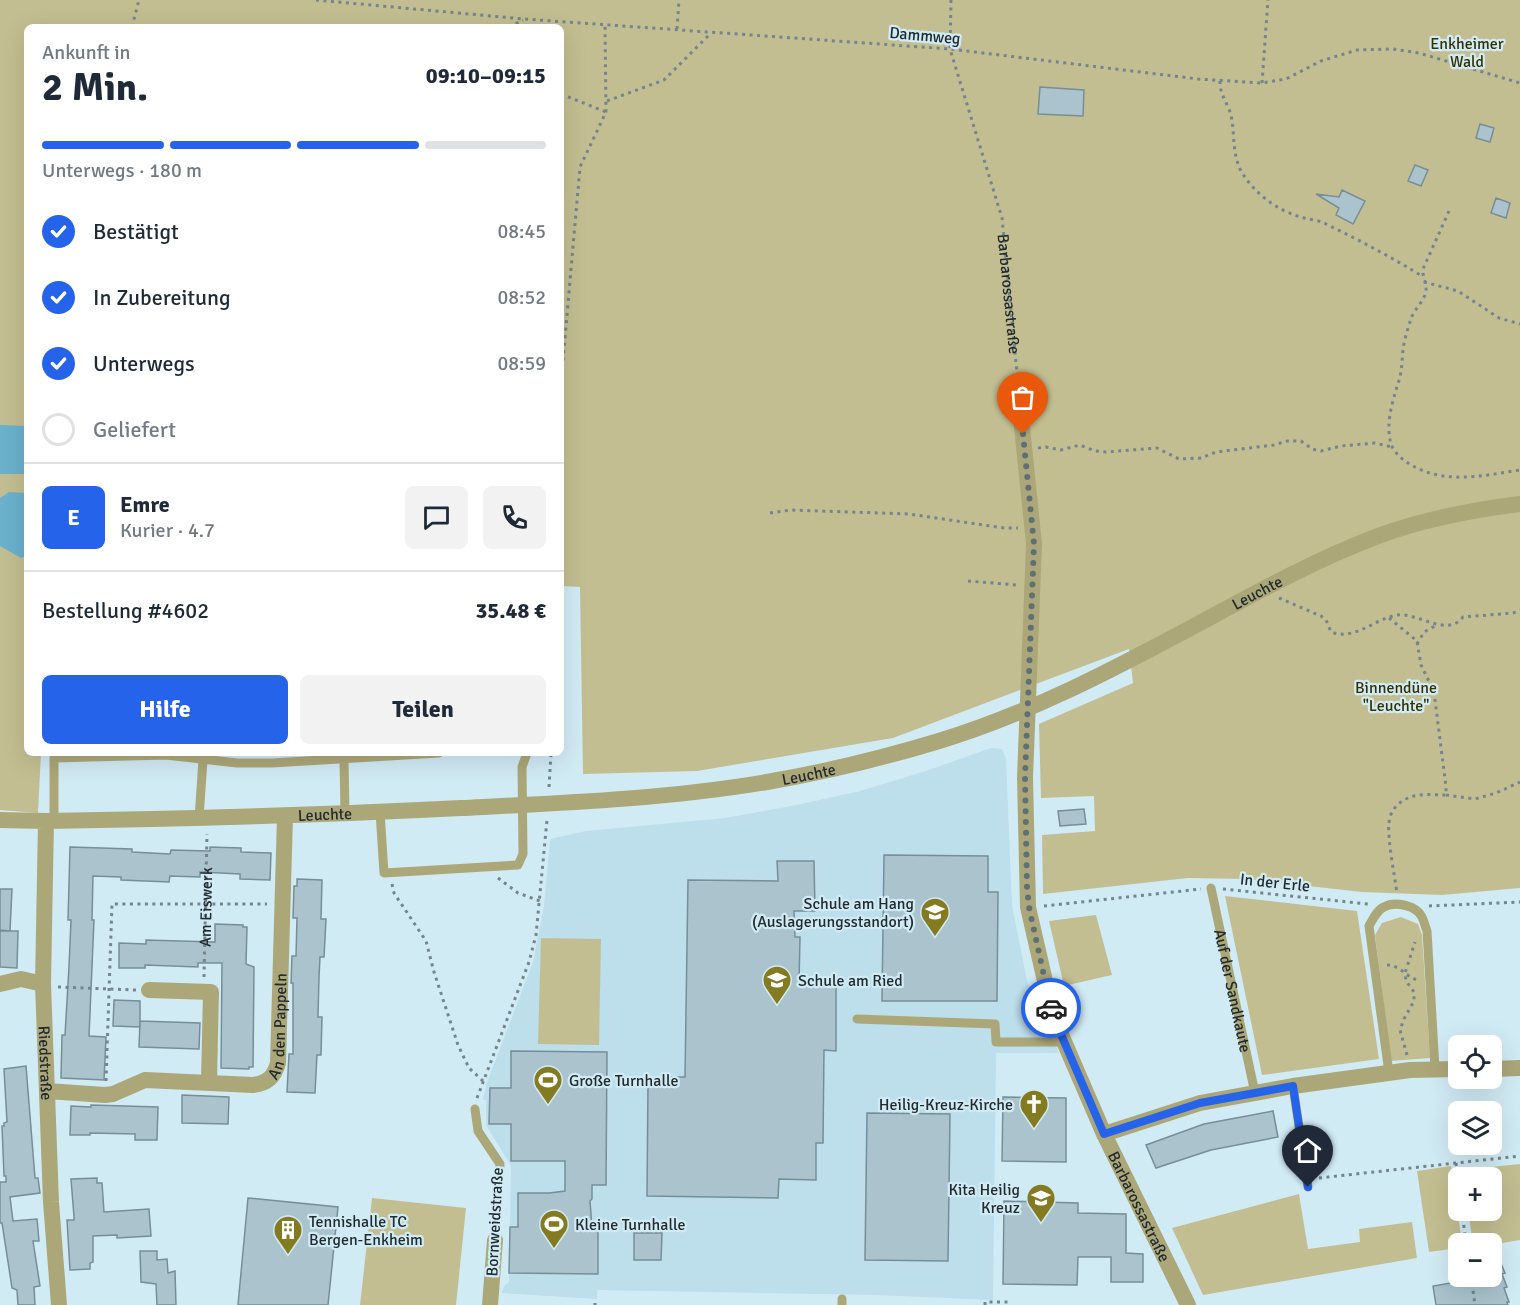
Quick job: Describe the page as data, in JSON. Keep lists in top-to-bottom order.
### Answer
{
  "streets": {
    "street": [
      "Barbarossastraße",
      "Leuchte",
      "An den Pappeln",
      "Riedstraße",
      "Bornweidstraße"
    ],
    "lane": ["Auf der Sandkaute"],
    "path": ["Dammweg", "In der Erle", "Am Eiswerk"]
  },
  "crossings": [
    ["Dammweg", "Barbarossastraße"],
    ["Barbarossastraße", "Leuchte"],
    ["Barbarossastraße", "In der Erle"],
    ["Leuchte", "Am Eiswerk"],
    ["Leuchte", "An den Pappeln"],
    ["Leuchte", "Riedstraße"],
    ["In der Erle", "Auf der Sandkaute"],
    ["An den Pappeln", "Riedstraße"]
  ],
  "parks": ["Enkheimer Wald", "Binnendüne \"Leuchte\""],
  "places": {
    "school or university": ["Schule am Hang (Auslagerungsstandort)", "Schule am Ried", "Kita Heilig Kreuz"],
    "sports": ["Große Turnhalle", "Kleine Turnhalle"],
    "church": ["Heilig-Kreuz-Kirche"],
    "building": ["Tennishalle TC Bergen-Enkheim"]
  },
  "page": {
    "heading": ["2 Min.", "Ankunft in", "09:10–09:15"],
    "panel": [
      "Emre",
      "Kurier · 4.7",
      "Bestellung #4602",
      "35.48 €"
    ],
    "bar": "Unterwegs · 180 m",
    "list": [
      ["Bestätigt", "08:45"],
      ["In Zubereitung", "08:52"],
      ["Unterwegs", "08:59"],
      "Geliefert"
    ],
    "round": "E",
    "buttons": ["Hilfe", "Teilen"],
    "map_buttons": ["+", "−"]
  }
}
